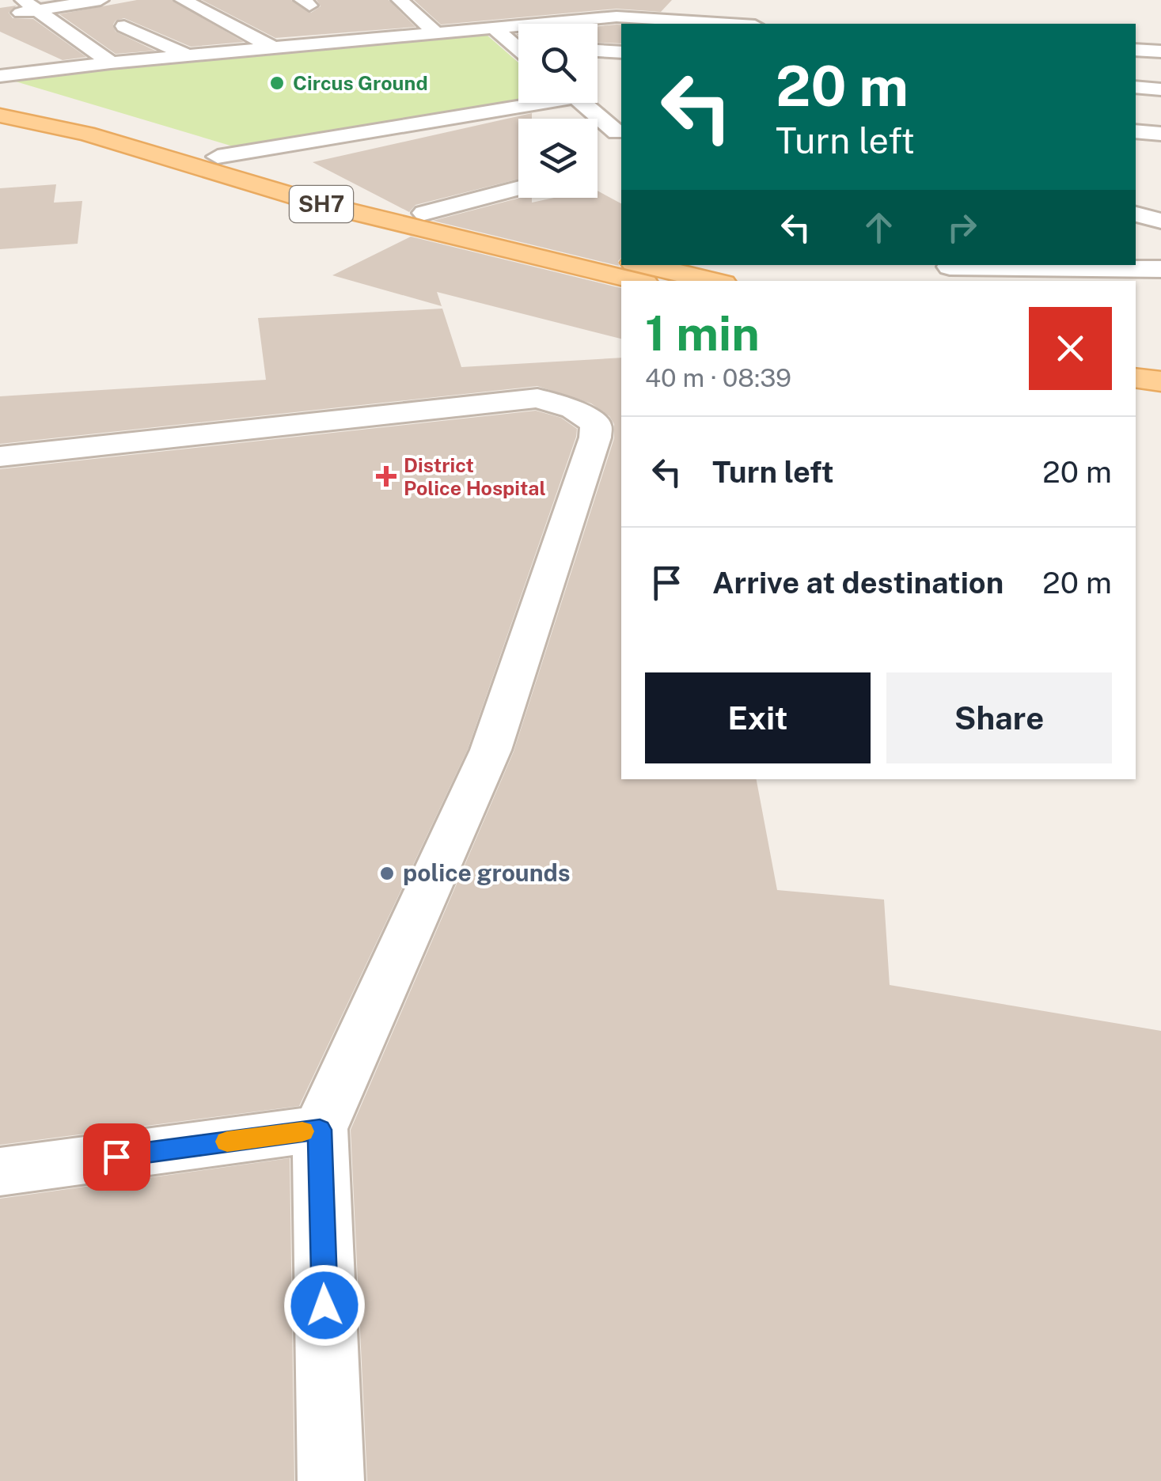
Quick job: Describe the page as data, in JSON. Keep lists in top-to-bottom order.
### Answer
{
  "streets": {
    "main road": ["SH7"]
  },
  "places": {
    "other": ["Circus Ground", "police grounds"],
    "health": ["District Police Hospital"]
  },
  "page": {
    "turn": ["20 m", "Turn left"],
    "heading": ["1 min", "40 m · 08:39"],
    "list": [
      {
        "name": "Turn left",
        "value": "20 m"
      },
      {
        "name": "Arrive at destination",
        "value": "20 m"
      }
    ],
    "buttons": ["Exit", "Share"]
  }
}
